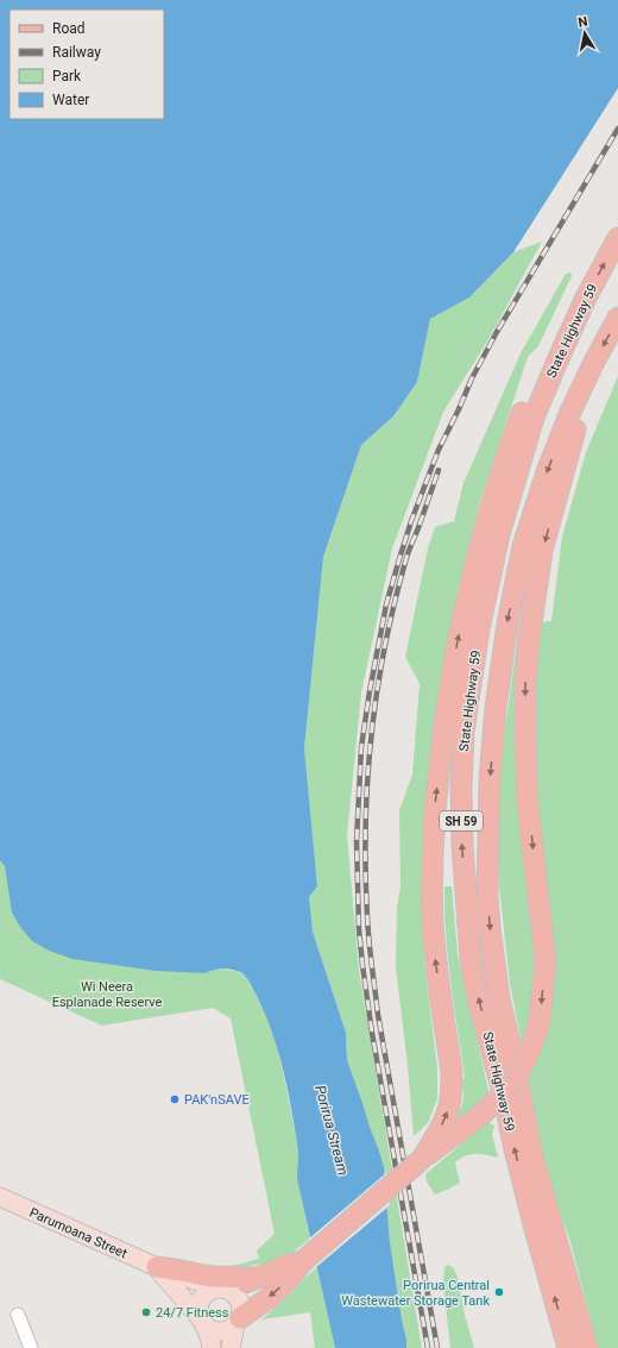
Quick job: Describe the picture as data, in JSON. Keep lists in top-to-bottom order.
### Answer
{
  "streets": {
    "main road": ["State Highway 59", "SH 59", "Parumoana Street"]
  },
  "water": ["Porirua Stream"],
  "parks": ["Wi Neera Esplanade Reserve"],
  "places": ["PAK'nSAVE", "Porirua Central Wastewater Storage Tank", "24/7 Fitness"],
  "legend": [
    "Road",
    "Railway",
    "Park",
    "Water"
  ],
  "north": "top"
}
